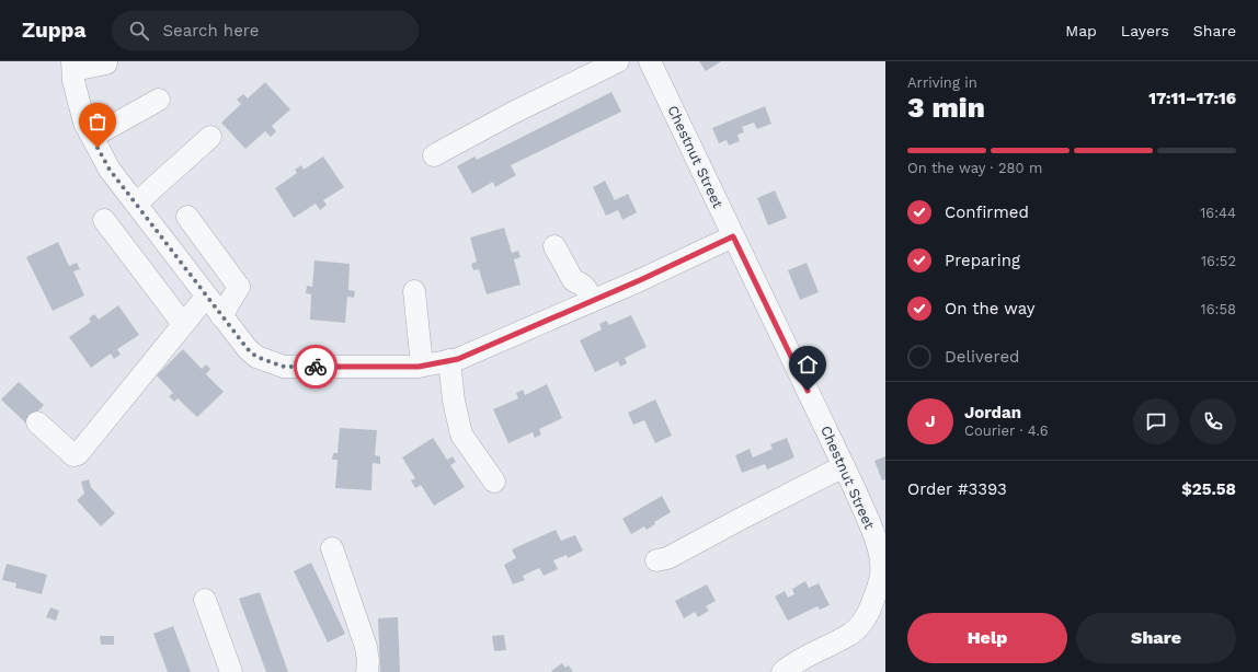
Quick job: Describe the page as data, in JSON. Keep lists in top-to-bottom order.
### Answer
{
  "streets": {
    "street": ["Chestnut Street"]
  },
  "page": {
    "header": "Zuppa",
    "search": "Search here",
    "nav": ["Map", "Layers", "Share"],
    "heading": ["3 min", "Arriving in", "17:11–17:16"],
    "panel": [
      "Jordan",
      "Courier · 4.6",
      "Order #3393",
      "$25.58"
    ],
    "bar": "On the way · 280 m",
    "list": [
      ["Confirmed", "16:44"],
      ["Preparing", "16:52"],
      ["On the way", "16:58"],
      "Delivered"
    ],
    "round": "J",
    "buttons": ["Help", "Share"]
  }
}
